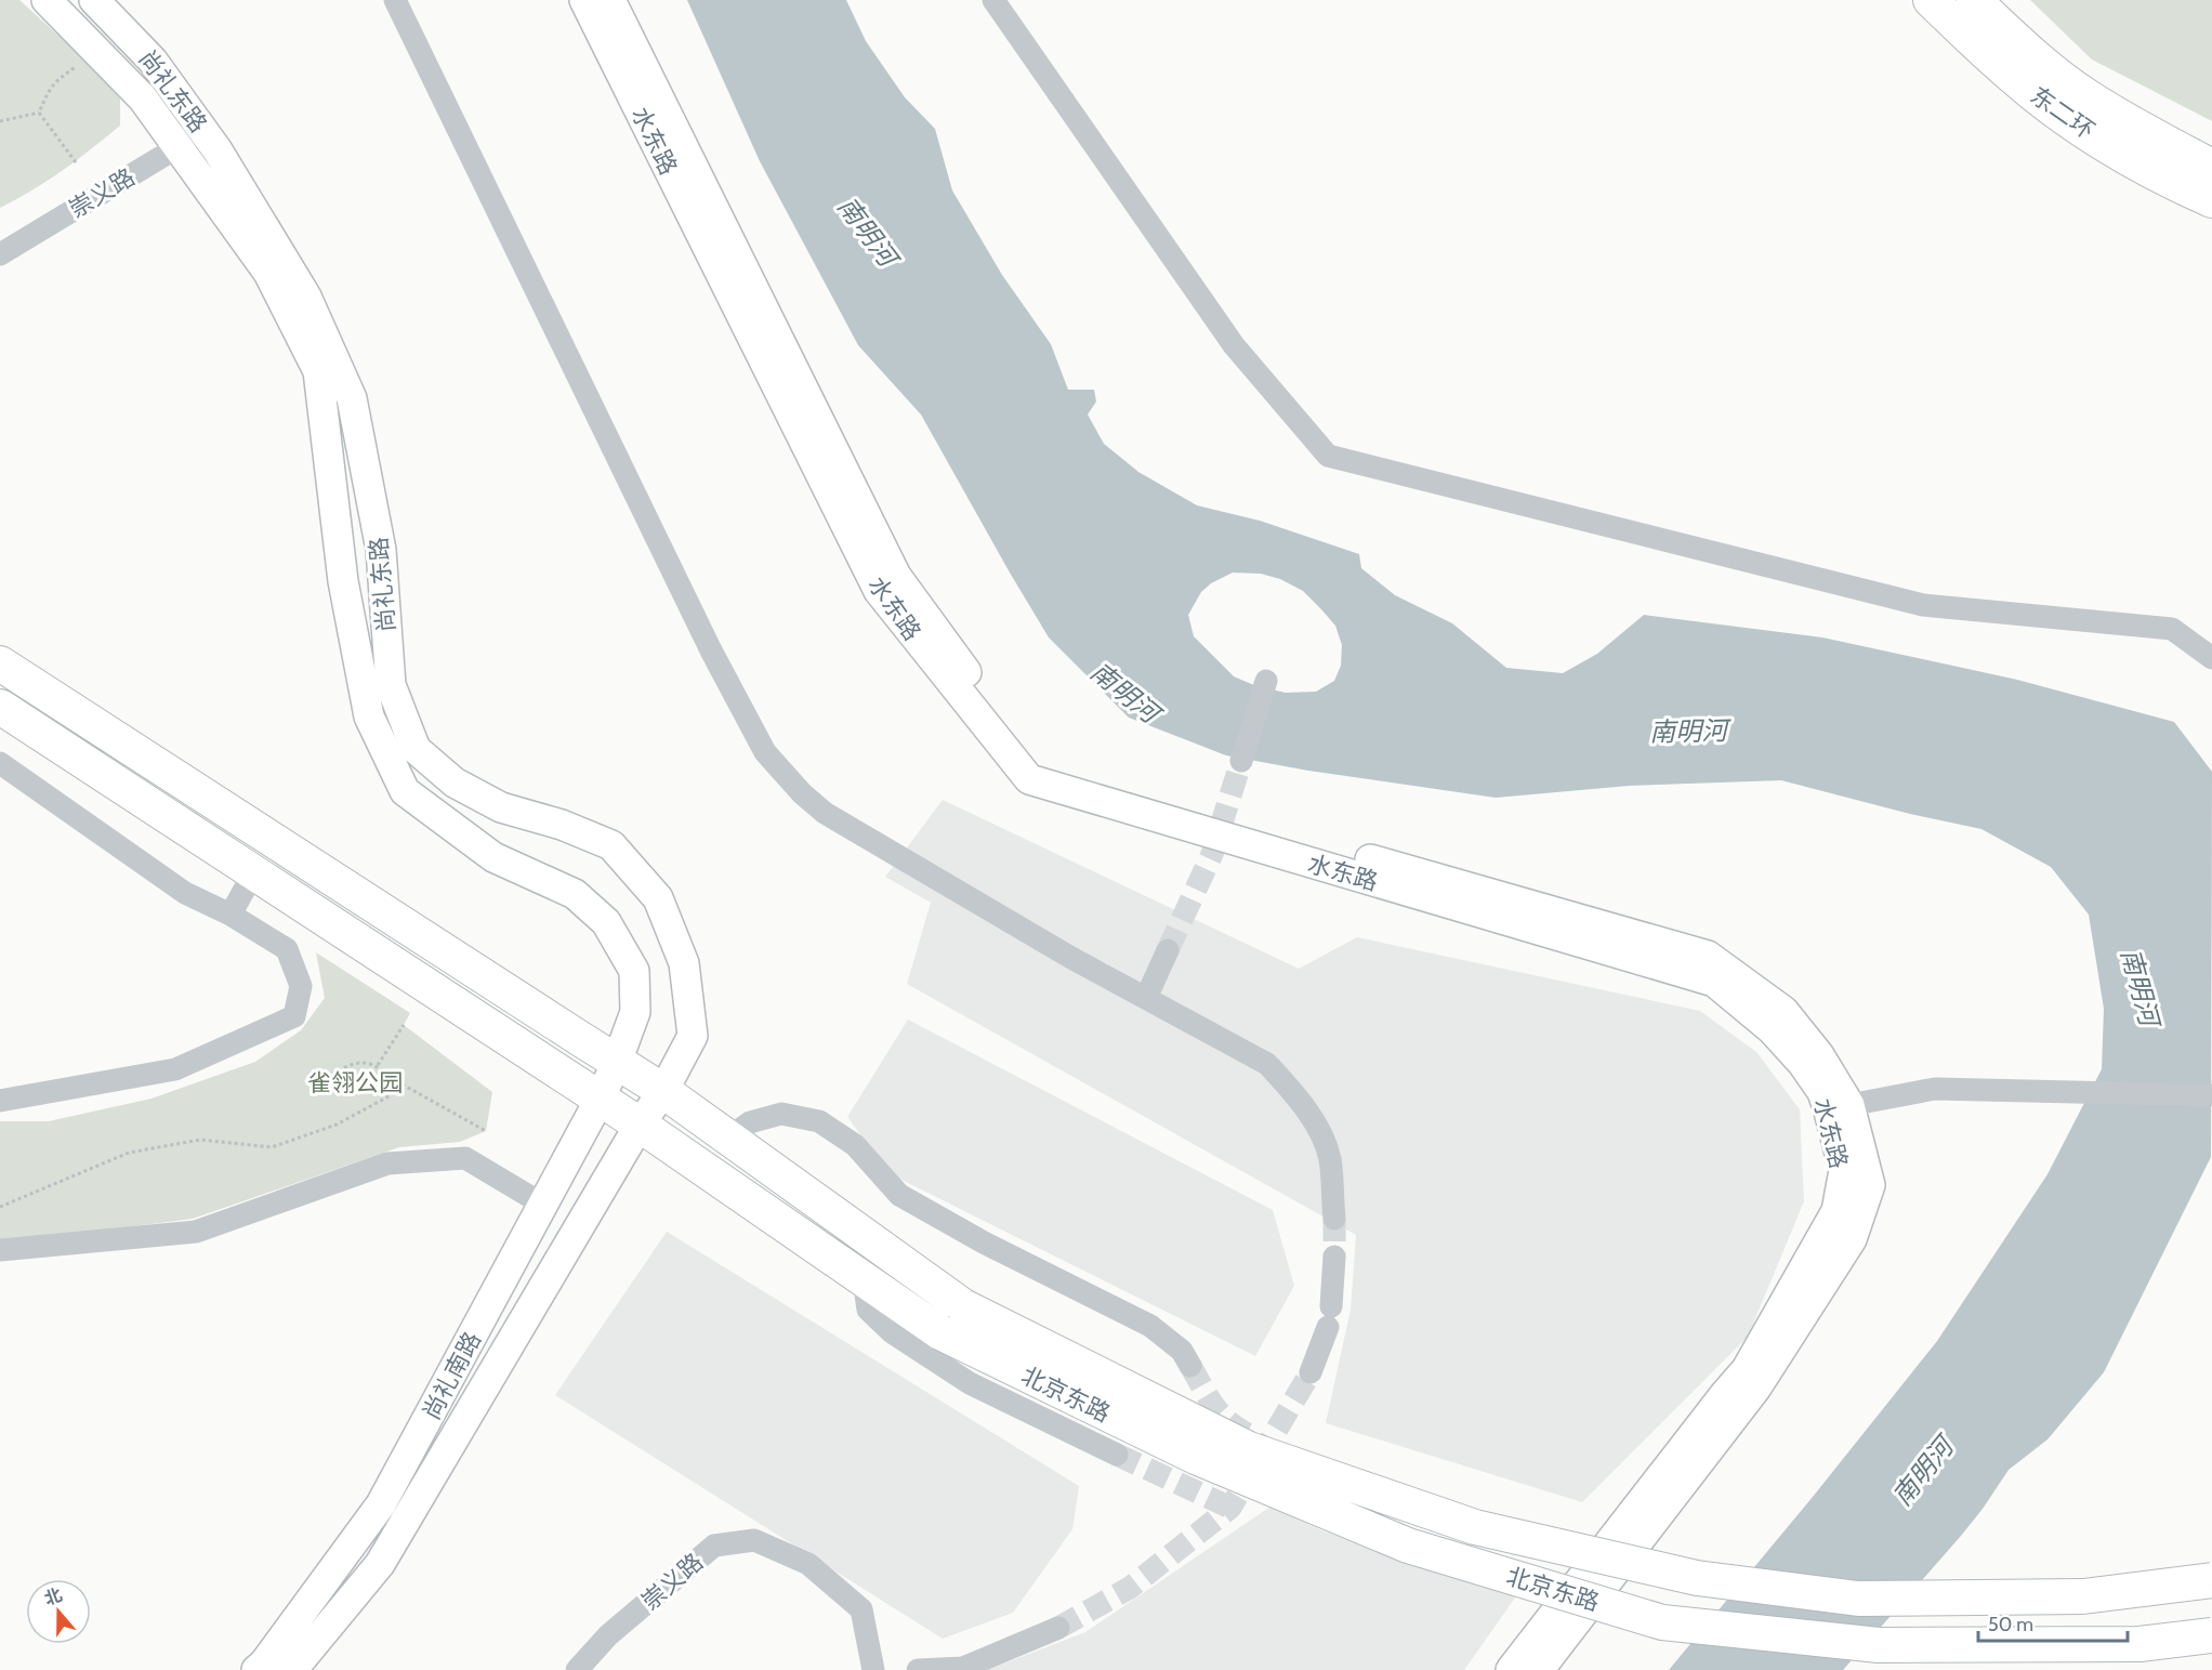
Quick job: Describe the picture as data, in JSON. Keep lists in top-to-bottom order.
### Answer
{
  "streets": {
    "highway": ["东二环", "北京东路"],
    "main road": ["尚礼东路", "水东路", "尚礼南路"],
    "street": ["崇义路"]
  },
  "crossings": [
    ["尚礼东路", "崇义路"],
    ["尚礼东路", "尚礼南路"],
    ["尚礼东路", "北京东路"],
    ["尚礼南路", "北京东路"]
  ],
  "water": ["南明河"],
  "parks": ["雀翎公园"],
  "scale_bar": "50 m",
  "north": "top"
}
